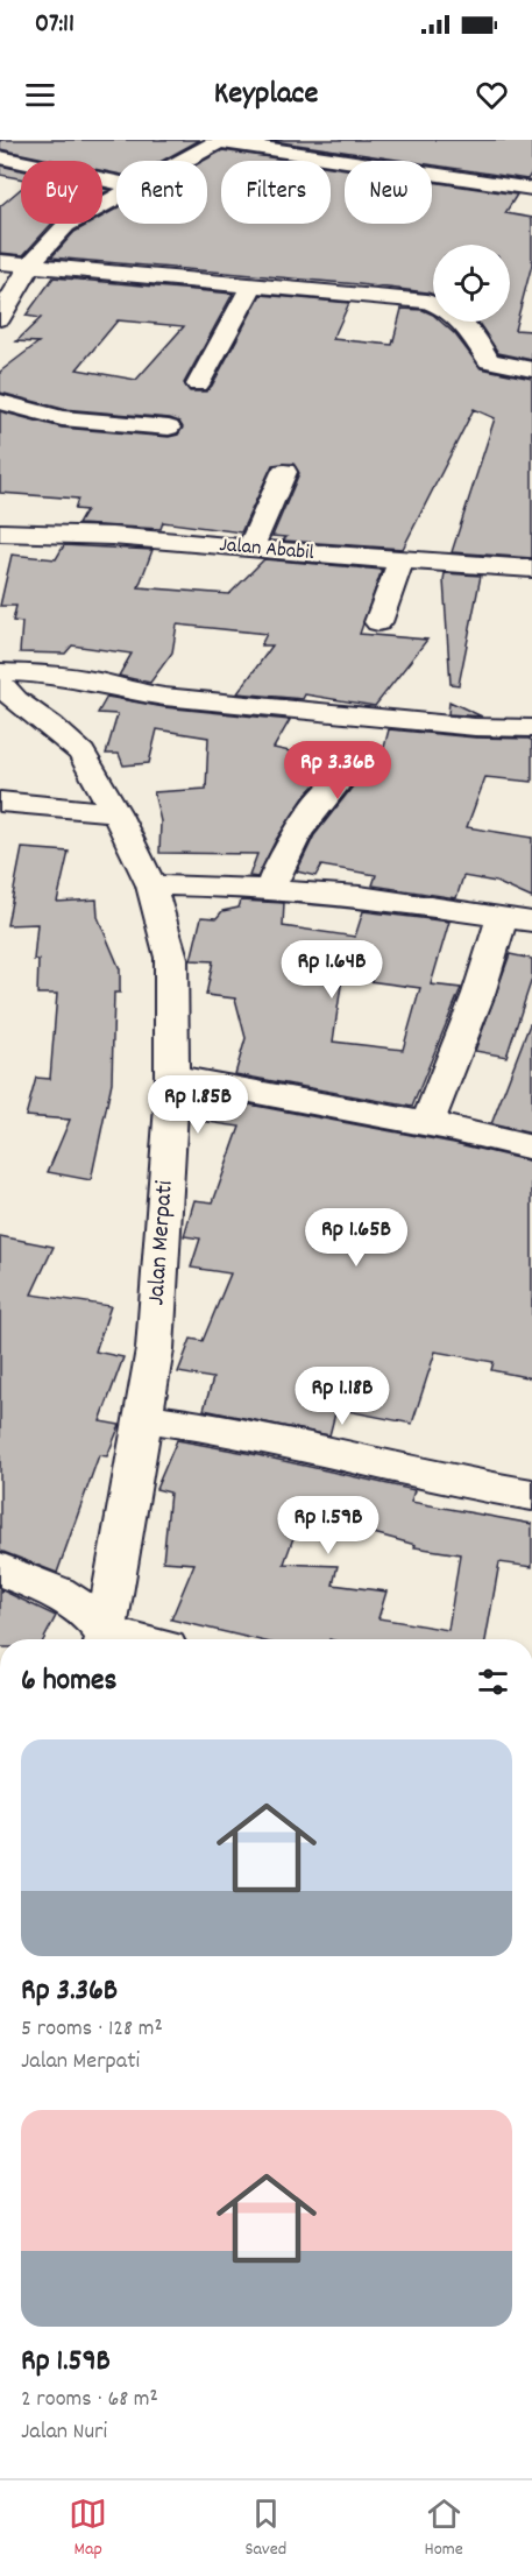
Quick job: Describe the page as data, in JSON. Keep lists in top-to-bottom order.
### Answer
{
  "streets": {
    "street": ["Jalan Ababil", "Jalan Merpati"]
  },
  "page": {
    "status": "07:11",
    "header": "Keyplace",
    "chip": [
      "Buy",
      "Rent",
      "Filters",
      "New"
    ],
    "price": [
      "Rp 3.36B",
      "Rp 1.64B",
      "Rp 1.85B",
      "Rp 1.65B",
      "Rp 1.18B",
      "Rp 1.59B"
    ],
    "heading": "6 homes",
    "list": [
      {
        "name": "Rp 3.36B",
        "note": "5 rooms · 128 m² · Jalan Merpati"
      },
      {
        "name": "Rp 1.59B",
        "note": "2 rooms · 68 m² · Jalan Nuri"
      }
    ],
    "tabs": ["Map", "Saved", "Home"]
  }
}
